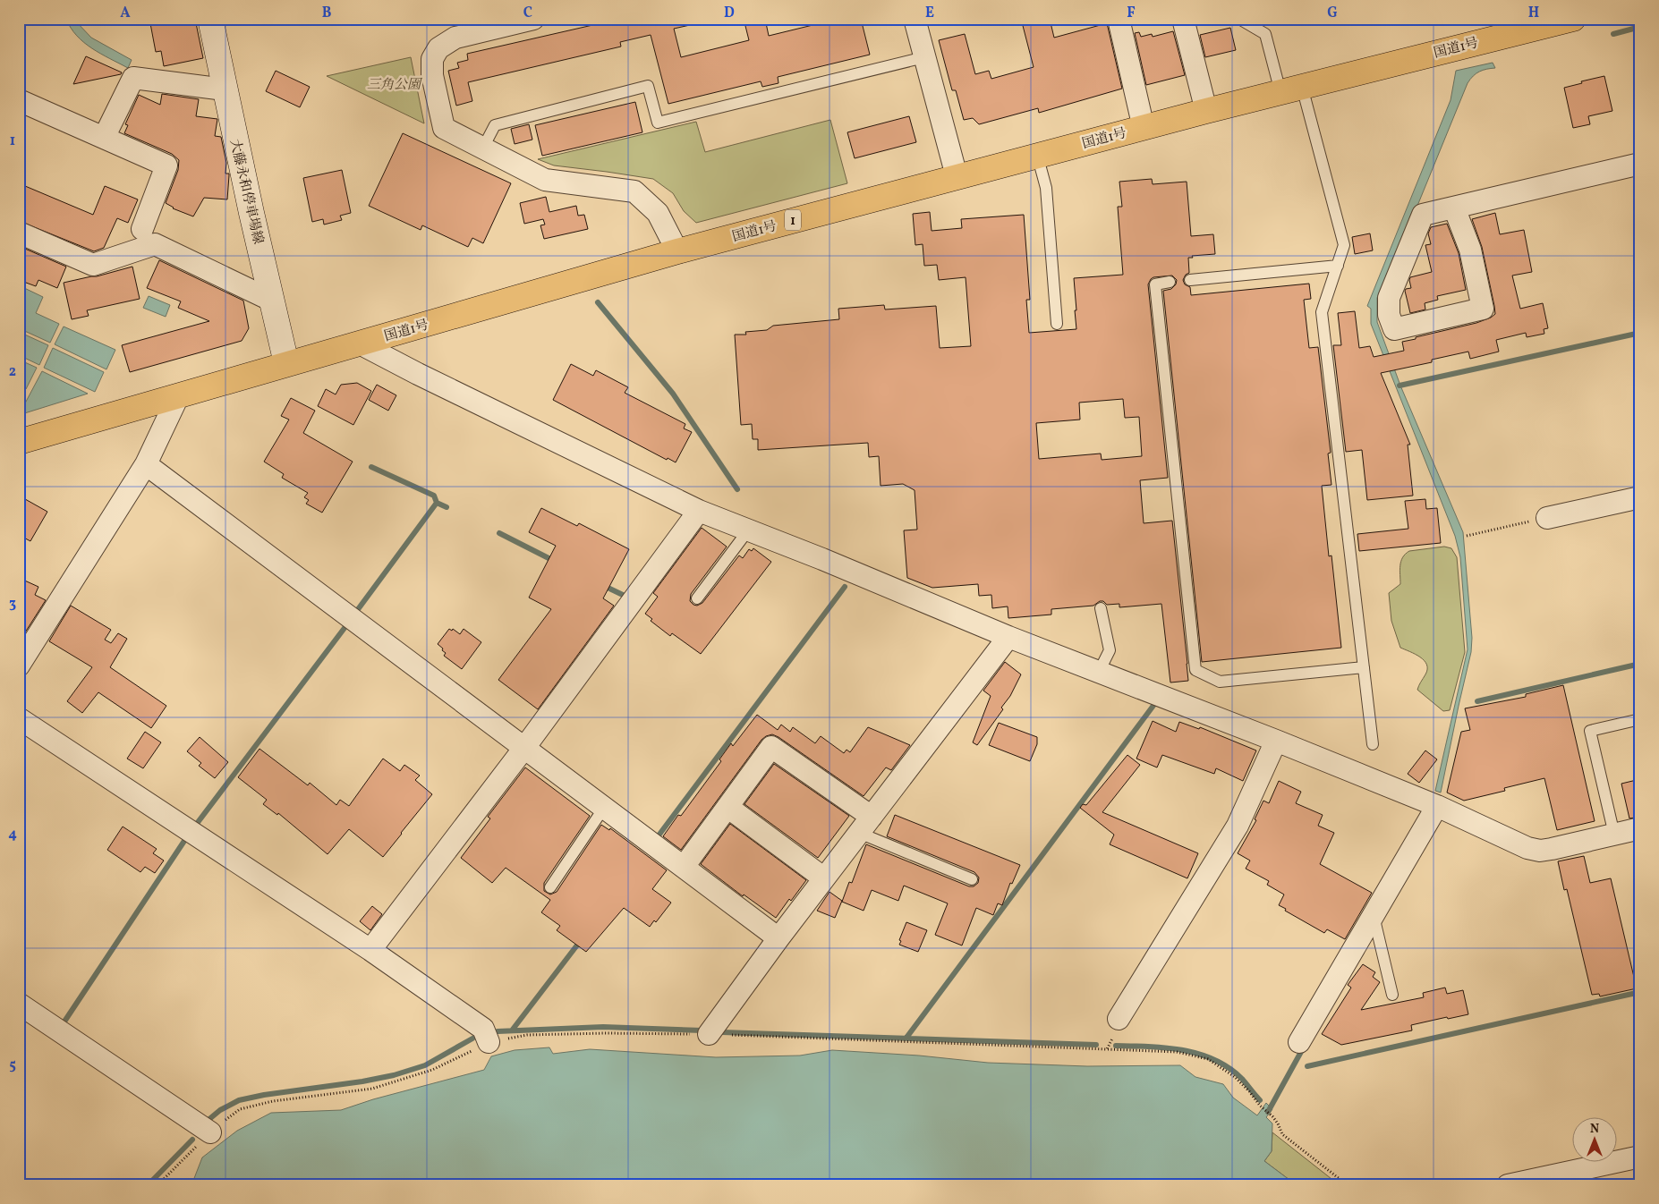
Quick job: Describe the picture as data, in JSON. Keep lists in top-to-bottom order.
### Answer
{
  "streets": {
    "highway": ["国道1号", "1"],
    "main road": ["大藤永和停車場線"]
  },
  "crossings": [
    ["国道1号", "大藤永和停車場線"]
  ],
  "parks": ["三角公園"],
  "north": "top",
  "grid": {
    "columns": [
      "A",
      "B",
      "C",
      "D",
      "E",
      "F",
      "G",
      "H"
    ],
    "rows": [
      "1",
      "2",
      "3",
      "4",
      "5"
    ]
  }
}
